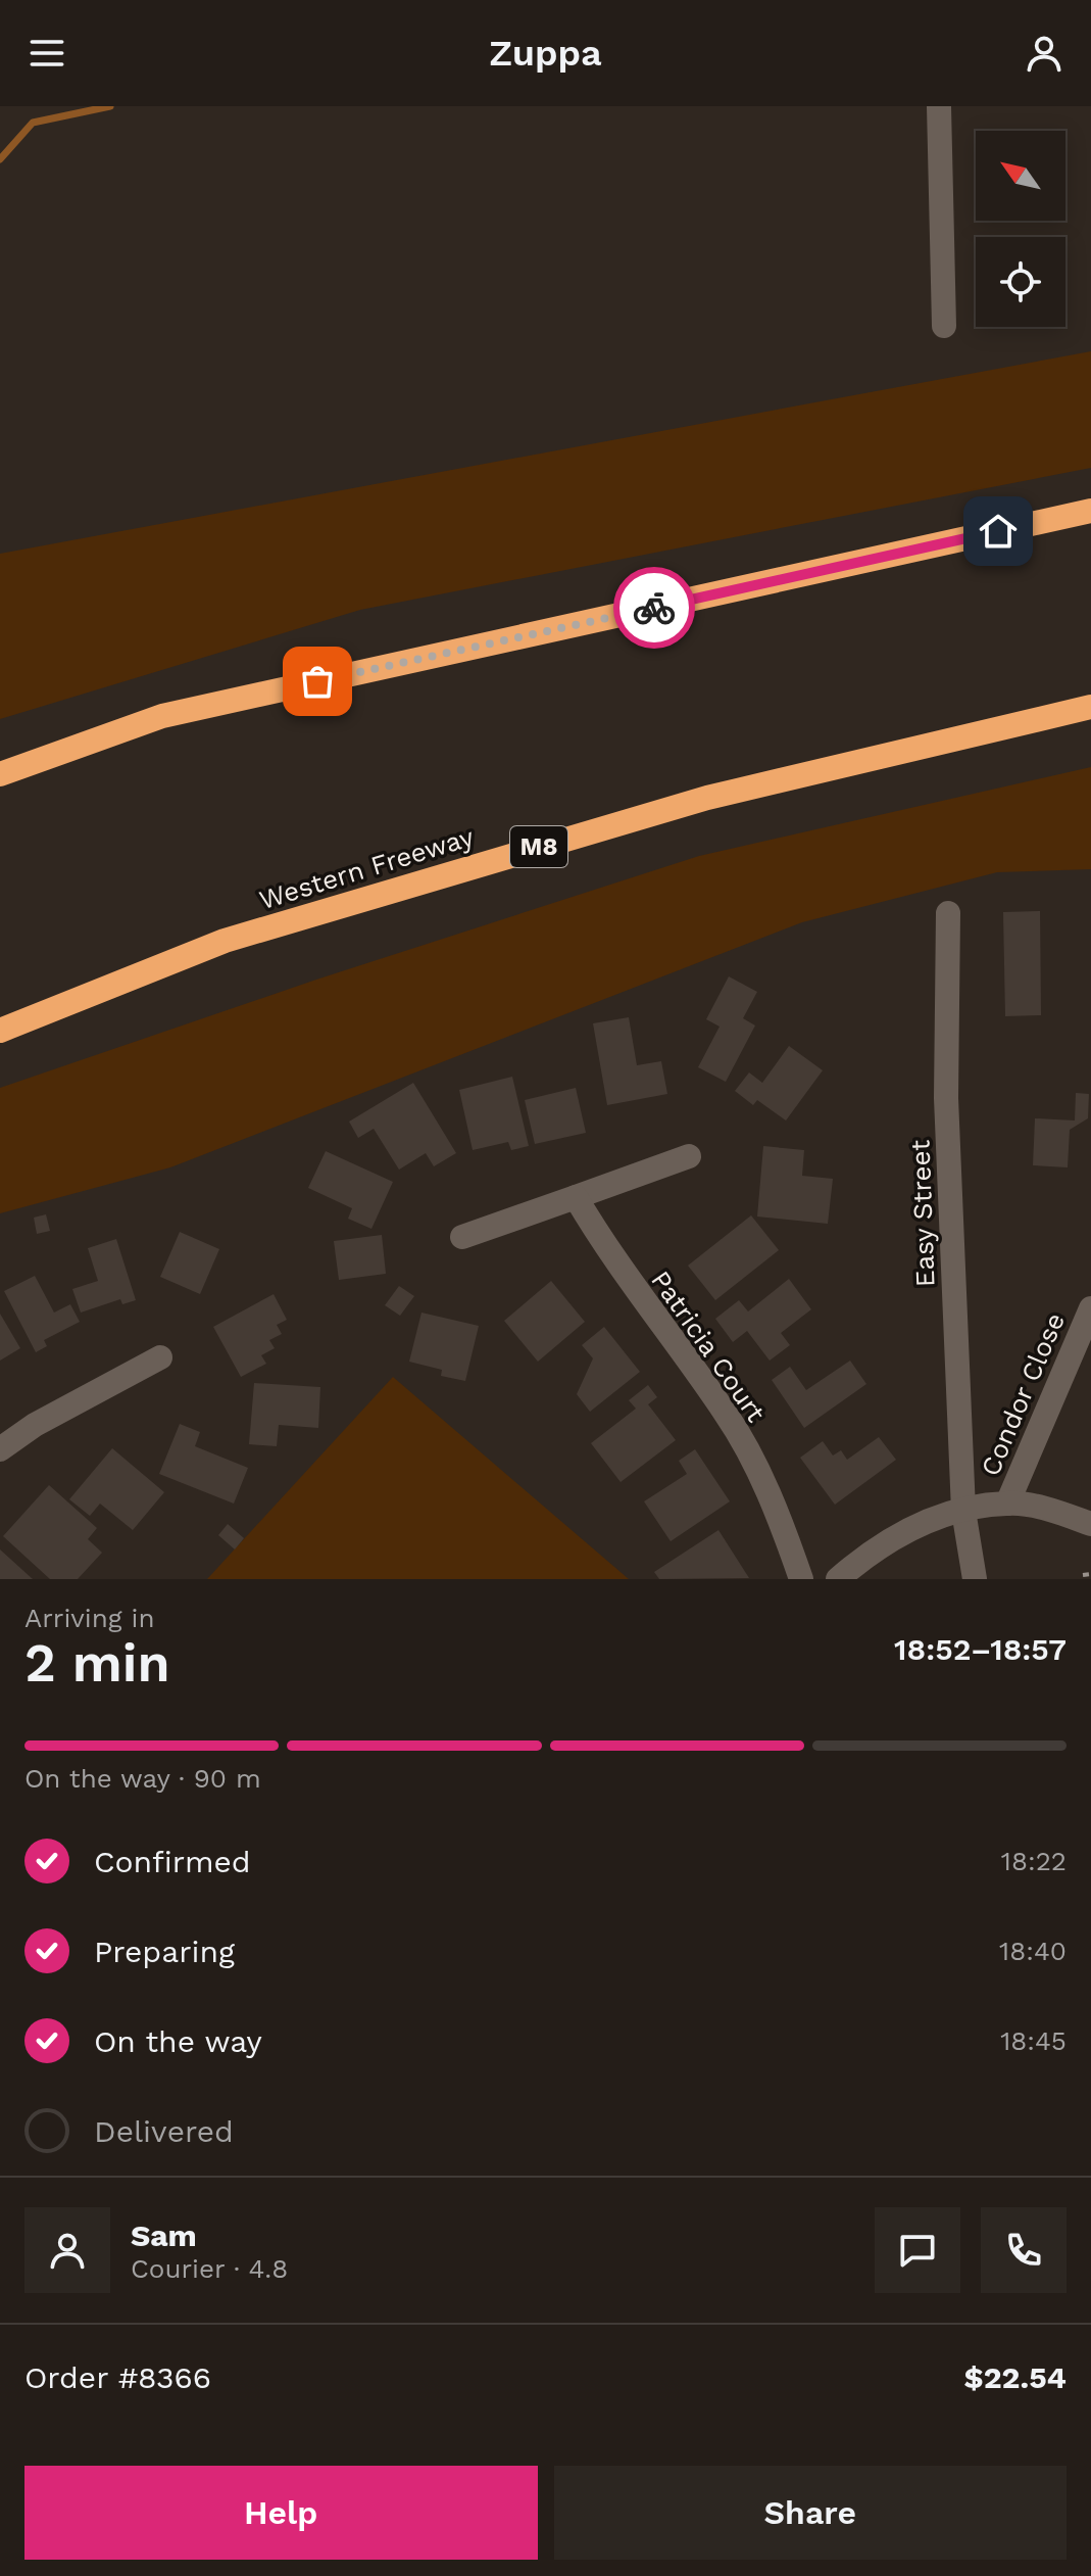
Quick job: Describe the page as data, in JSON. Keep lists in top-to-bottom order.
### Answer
{
  "streets": {
    "highway": ["M8", "Western Freeway"],
    "street": ["Easy Street", "Patricia Court", "Condor Close"]
  },
  "north": "top left",
  "page": {
    "header": "Zuppa",
    "heading": ["2 min", "Arriving in", "18:52–18:57"],
    "panel": [
      "Sam",
      "Courier · 4.8",
      "Order #8366",
      "$22.54"
    ],
    "bar": "On the way · 90 m",
    "list": [
      ["Confirmed", "18:22"],
      ["Preparing", "18:40"],
      ["On the way", "18:45"],
      "Delivered"
    ],
    "buttons": ["Help", "Share"]
  }
}
